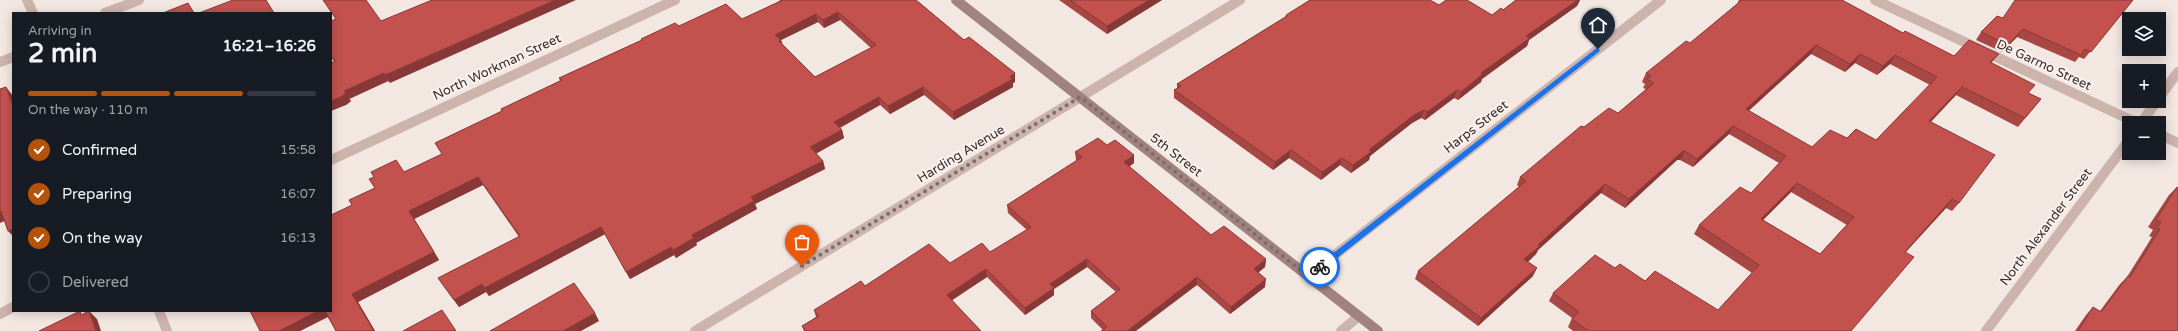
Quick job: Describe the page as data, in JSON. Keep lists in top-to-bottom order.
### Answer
{
  "streets": {
    "street": [
      "De Garmo Street",
      "North Workman Street",
      "Harps Street",
      "Harding Avenue",
      "5th Street",
      "North Alexander Street"
    ]
  },
  "crossings": [
    ["Harps Street", "5th Street"],
    ["Harding Avenue", "5th Street"]
  ],
  "page": {
    "map_buttons": ["+", "−"],
    "heading": ["2 min", "Arriving in", "16:21–16:26"],
    "bar": "On the way · 110 m",
    "list": [
      ["Confirmed", "15:58"],
      ["Preparing", "16:07"],
      ["On the way", "16:13"],
      "Delivered"
    ]
  }
}
